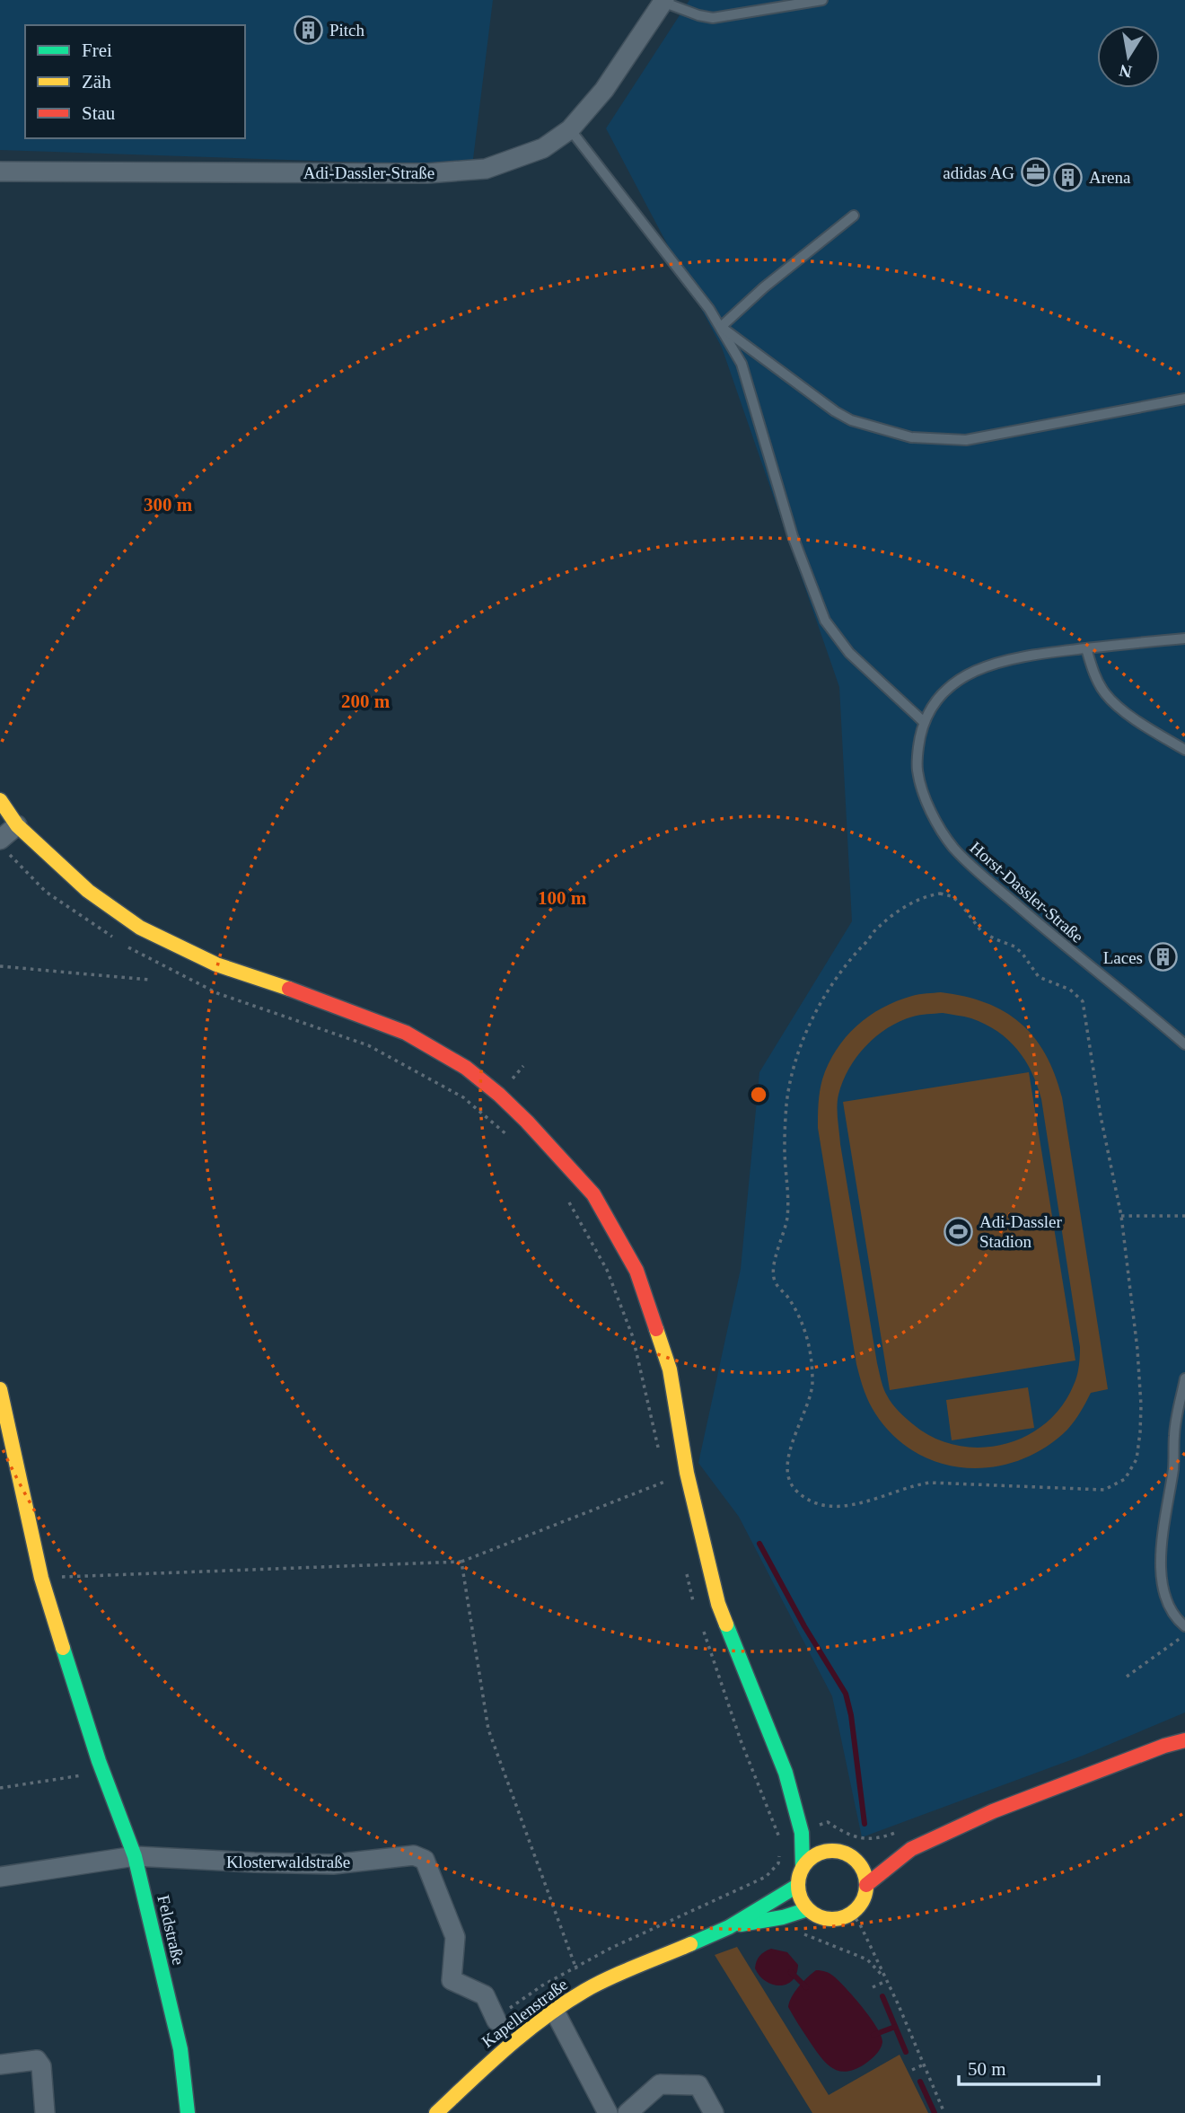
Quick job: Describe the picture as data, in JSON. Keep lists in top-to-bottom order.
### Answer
{
  "streets": {
    "street": [
      "Adi-Dassler-Straße",
      "Klosterwaldstraße",
      "Feldstraße",
      "Kapellenstraße"
    ],
    "lane": ["Horst-Dassler-Straße"]
  },
  "crossings": [
    ["Klosterwaldstraße", "Feldstraße"]
  ],
  "places": {
    "building": ["Pitch", "Arena", "Laces"],
    "office": ["adidas AG"],
    "sports": ["Adi-Dassler Stadion"]
  },
  "legend": ["Frei", "Zäh", "Stau"],
  "scale_bar": "50 m",
  "north": "bottom",
  "rings": ["300 m", "200 m", "100 m"]
}
